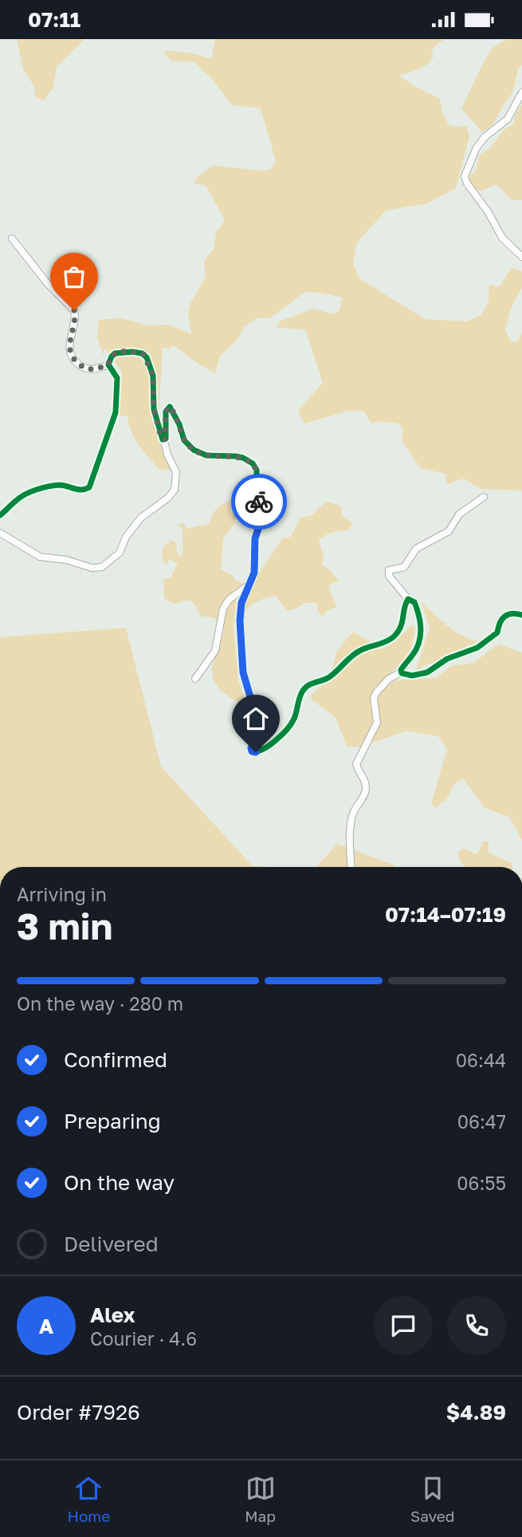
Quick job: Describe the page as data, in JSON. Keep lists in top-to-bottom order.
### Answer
{
  "page": {
    "status": "07:11",
    "heading": ["3 min", "Arriving in", "07:14–07:19"],
    "panel": [
      "Alex",
      "Courier · 4.6",
      "Order #7926",
      "$4.89"
    ],
    "bar": "On the way · 280 m",
    "list": [
      ["Confirmed", "06:44"],
      ["Preparing", "06:47"],
      ["On the way", "06:55"],
      "Delivered"
    ],
    "round": "A",
    "tabs": ["Home", "Map", "Saved"]
  }
}
